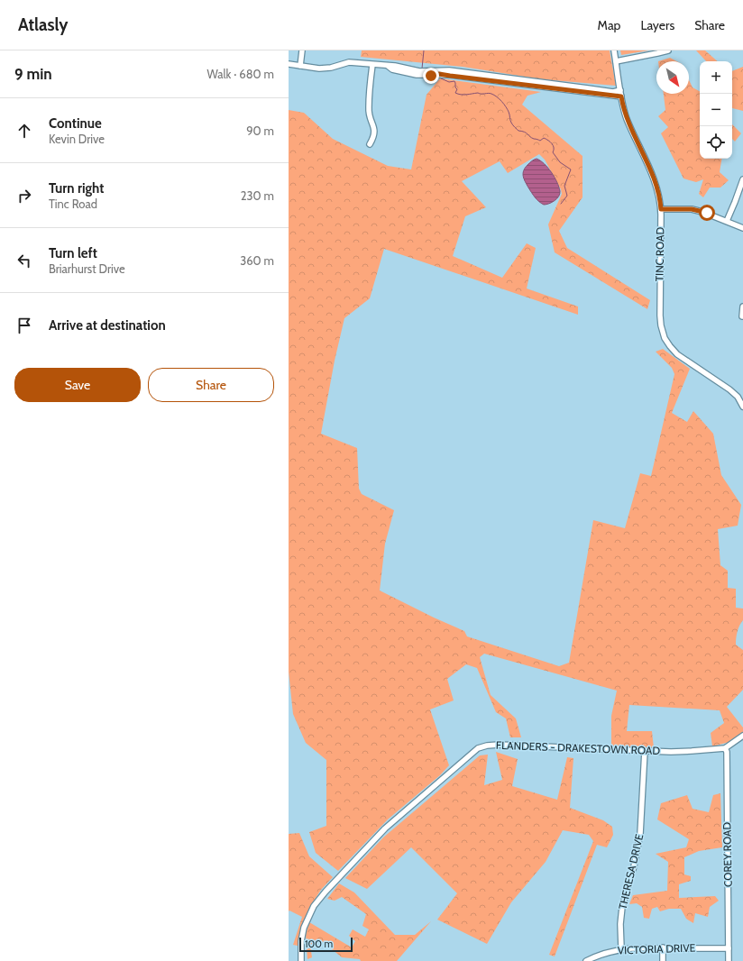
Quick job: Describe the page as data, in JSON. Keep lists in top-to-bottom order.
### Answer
{
  "streets": {
    "street": [
      "TINC ROAD",
      "FLANDERS - DRAKESTOWN ROAD",
      "COREY ROAD",
      "THERESA DRIVE",
      "VICTORIA DRIVE"
    ]
  },
  "crossings": [
    ["FLANDERS - DRAKESTOWN ROAD", "COREY ROAD"],
    ["FLANDERS - DRAKESTOWN ROAD", "THERESA DRIVE"],
    ["COREY ROAD", "VICTORIA DRIVE"],
    ["THERESA DRIVE", "VICTORIA DRIVE"]
  ],
  "scale_bar": "100 m",
  "north": "bottom right",
  "page": {
    "header": "Atlasly",
    "nav": ["Map", "Layers", "Share"],
    "heading": ["9 min", "Walk · 680 m"],
    "map_buttons": ["+", "−"],
    "list": [
      ["Continue", "Kevin Drive", "90 m"],
      ["Turn right", "Tinc Road", "230 m"],
      ["Turn left", "Briarhurst Drive", "360 m"],
      "Arrive at destination"
    ],
    "buttons": ["Save", "Share"],
    "scale": "100 m"
  }
}
